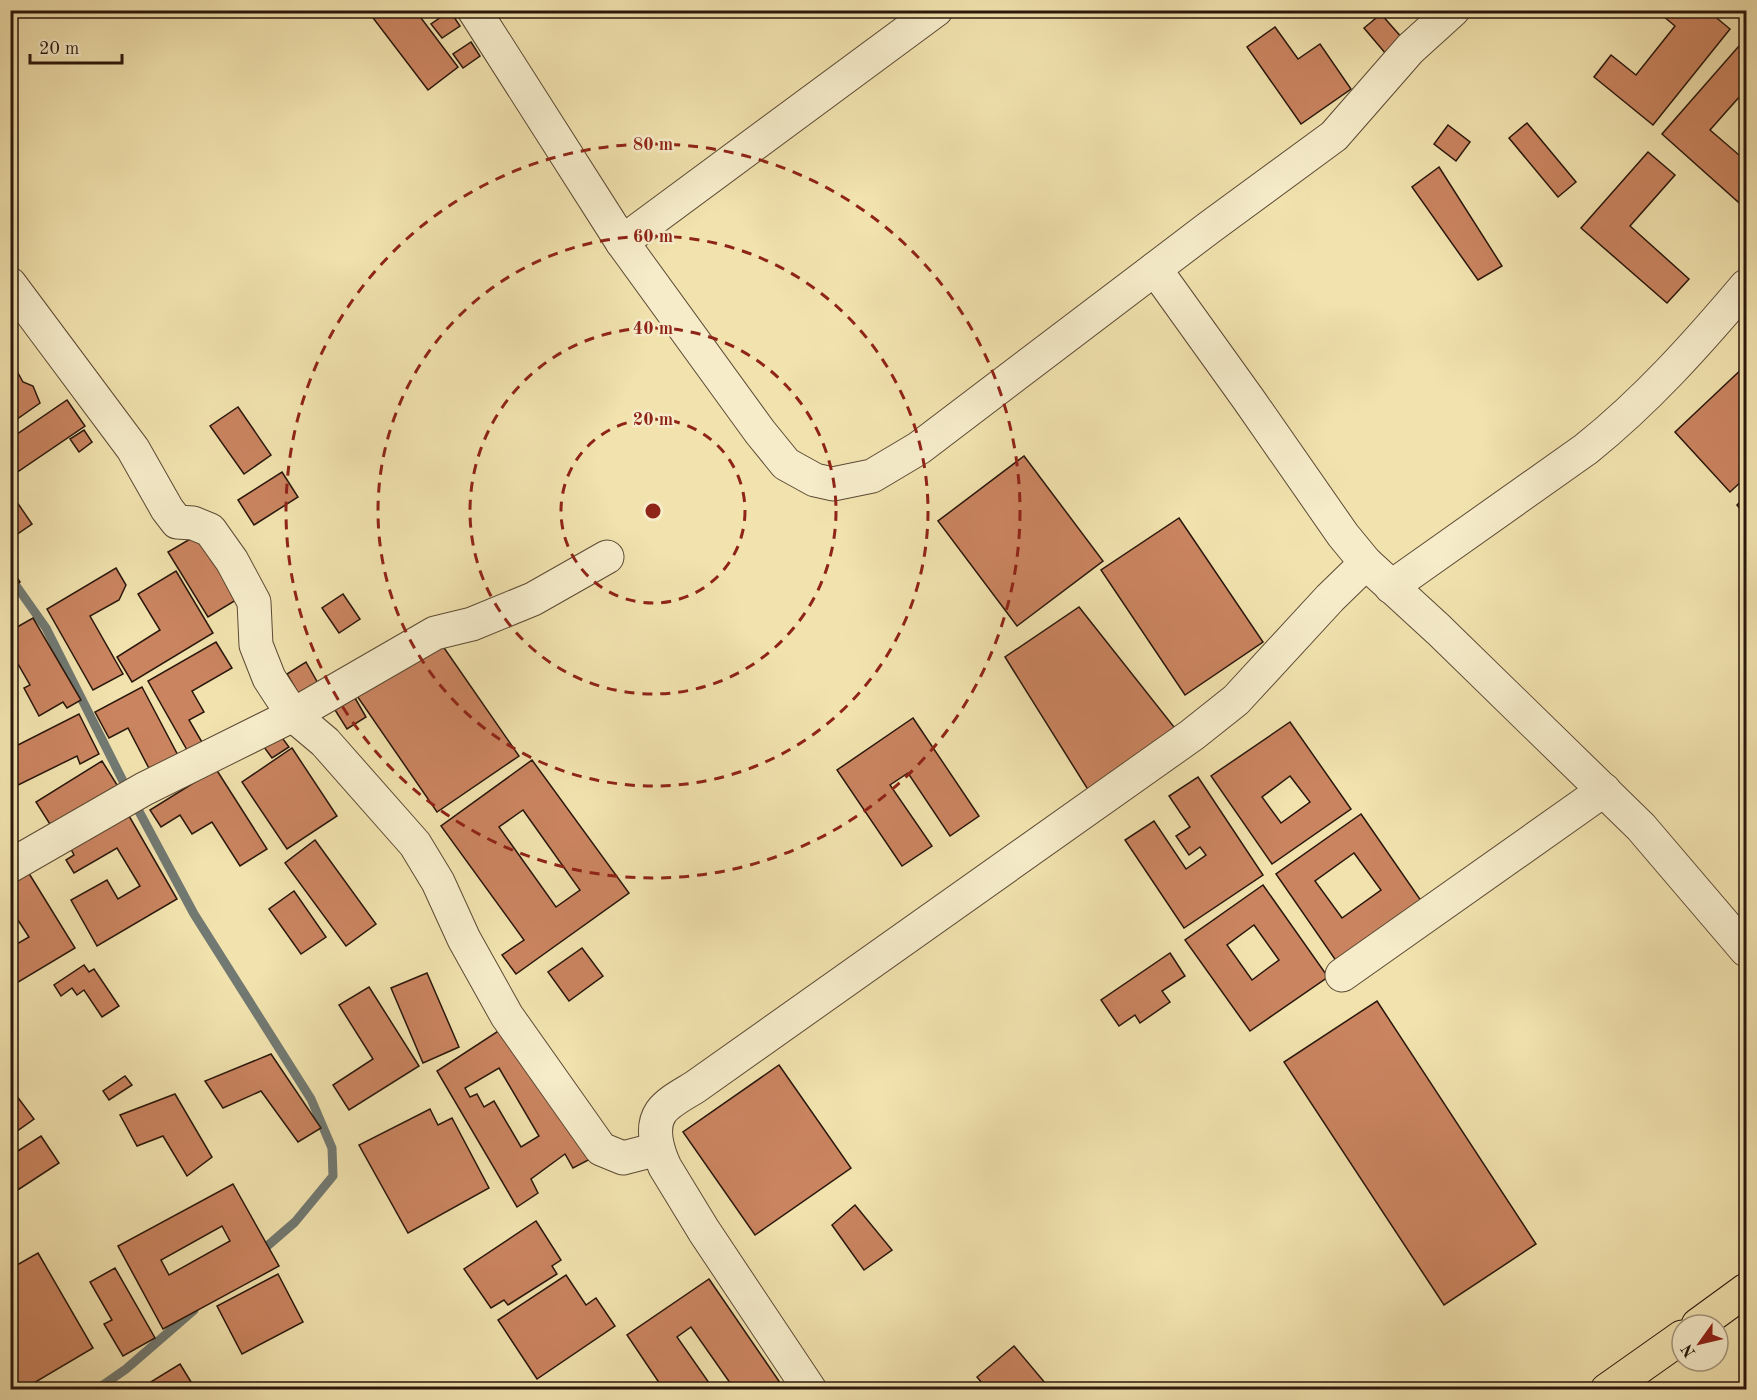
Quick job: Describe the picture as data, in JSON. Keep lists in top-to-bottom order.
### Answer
{
  "scale_bar": "20 m",
  "north": "bottom left",
  "rings": [
    "80 m",
    "60 m",
    "40 m",
    "20 m"
  ]
}
